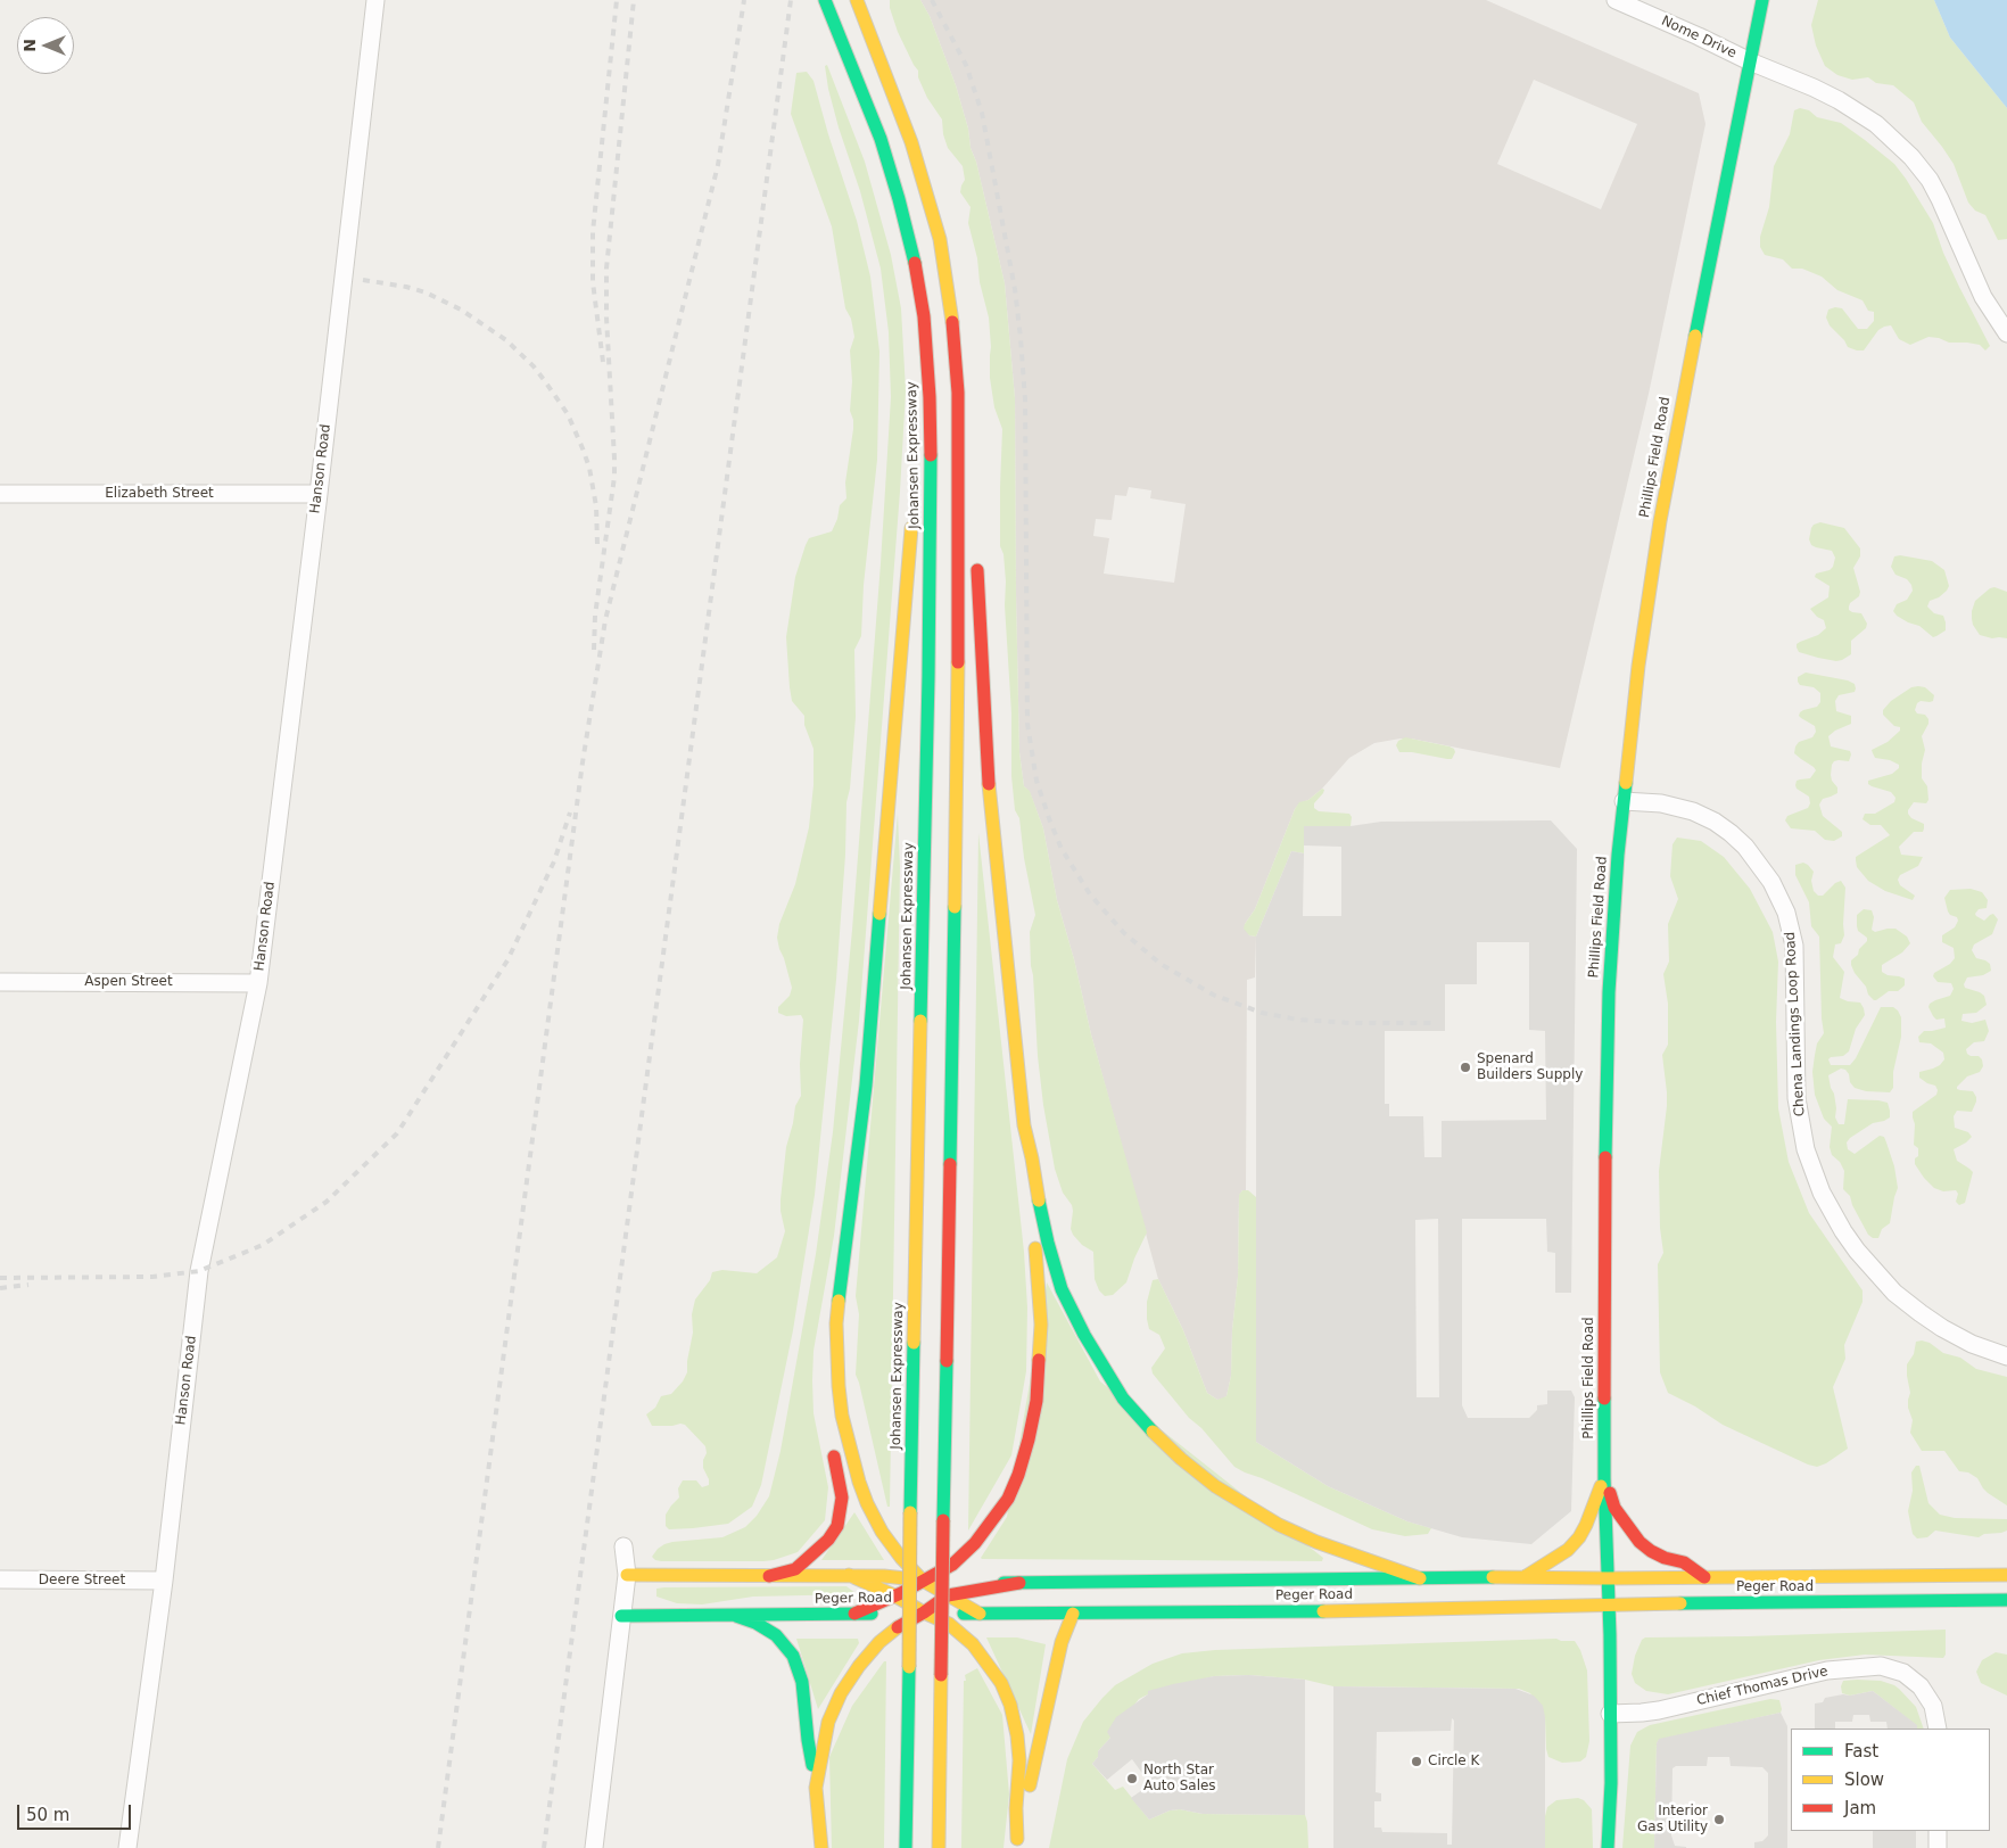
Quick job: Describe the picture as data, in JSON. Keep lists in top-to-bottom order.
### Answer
{
  "streets": {
    "main road": ["Johansen Expressway", "Phillips Field Road", "Peger Road"],
    "street": [
      "Nome Drive",
      "Hanson Road",
      "Elizabeth Street",
      "Aspen Street",
      "Chena Landings Loop Road",
      "Deere Street",
      "Chief Thomas Drive"
    ]
  },
  "crossings": [
    ["Nome Drive", "Phillips Field Road"],
    ["Phillips Field Road", "Chena Landings Loop Road"],
    ["Phillips Field Road", "Peger Road"],
    ["Phillips Field Road", "Chief Thomas Drive"],
    ["Hanson Road", "Elizabeth Street"],
    ["Hanson Road", "Aspen Street"],
    ["Hanson Road", "Deere Street"]
  ],
  "places": [
    "Spenard Builders Supply",
    "Circle K",
    "North Star Auto Sales",
    "Interior Gas Utility"
  ],
  "legend": ["Fast", "Slow", "Jam"],
  "scale_bar": "50 m",
  "north": "left"
}
